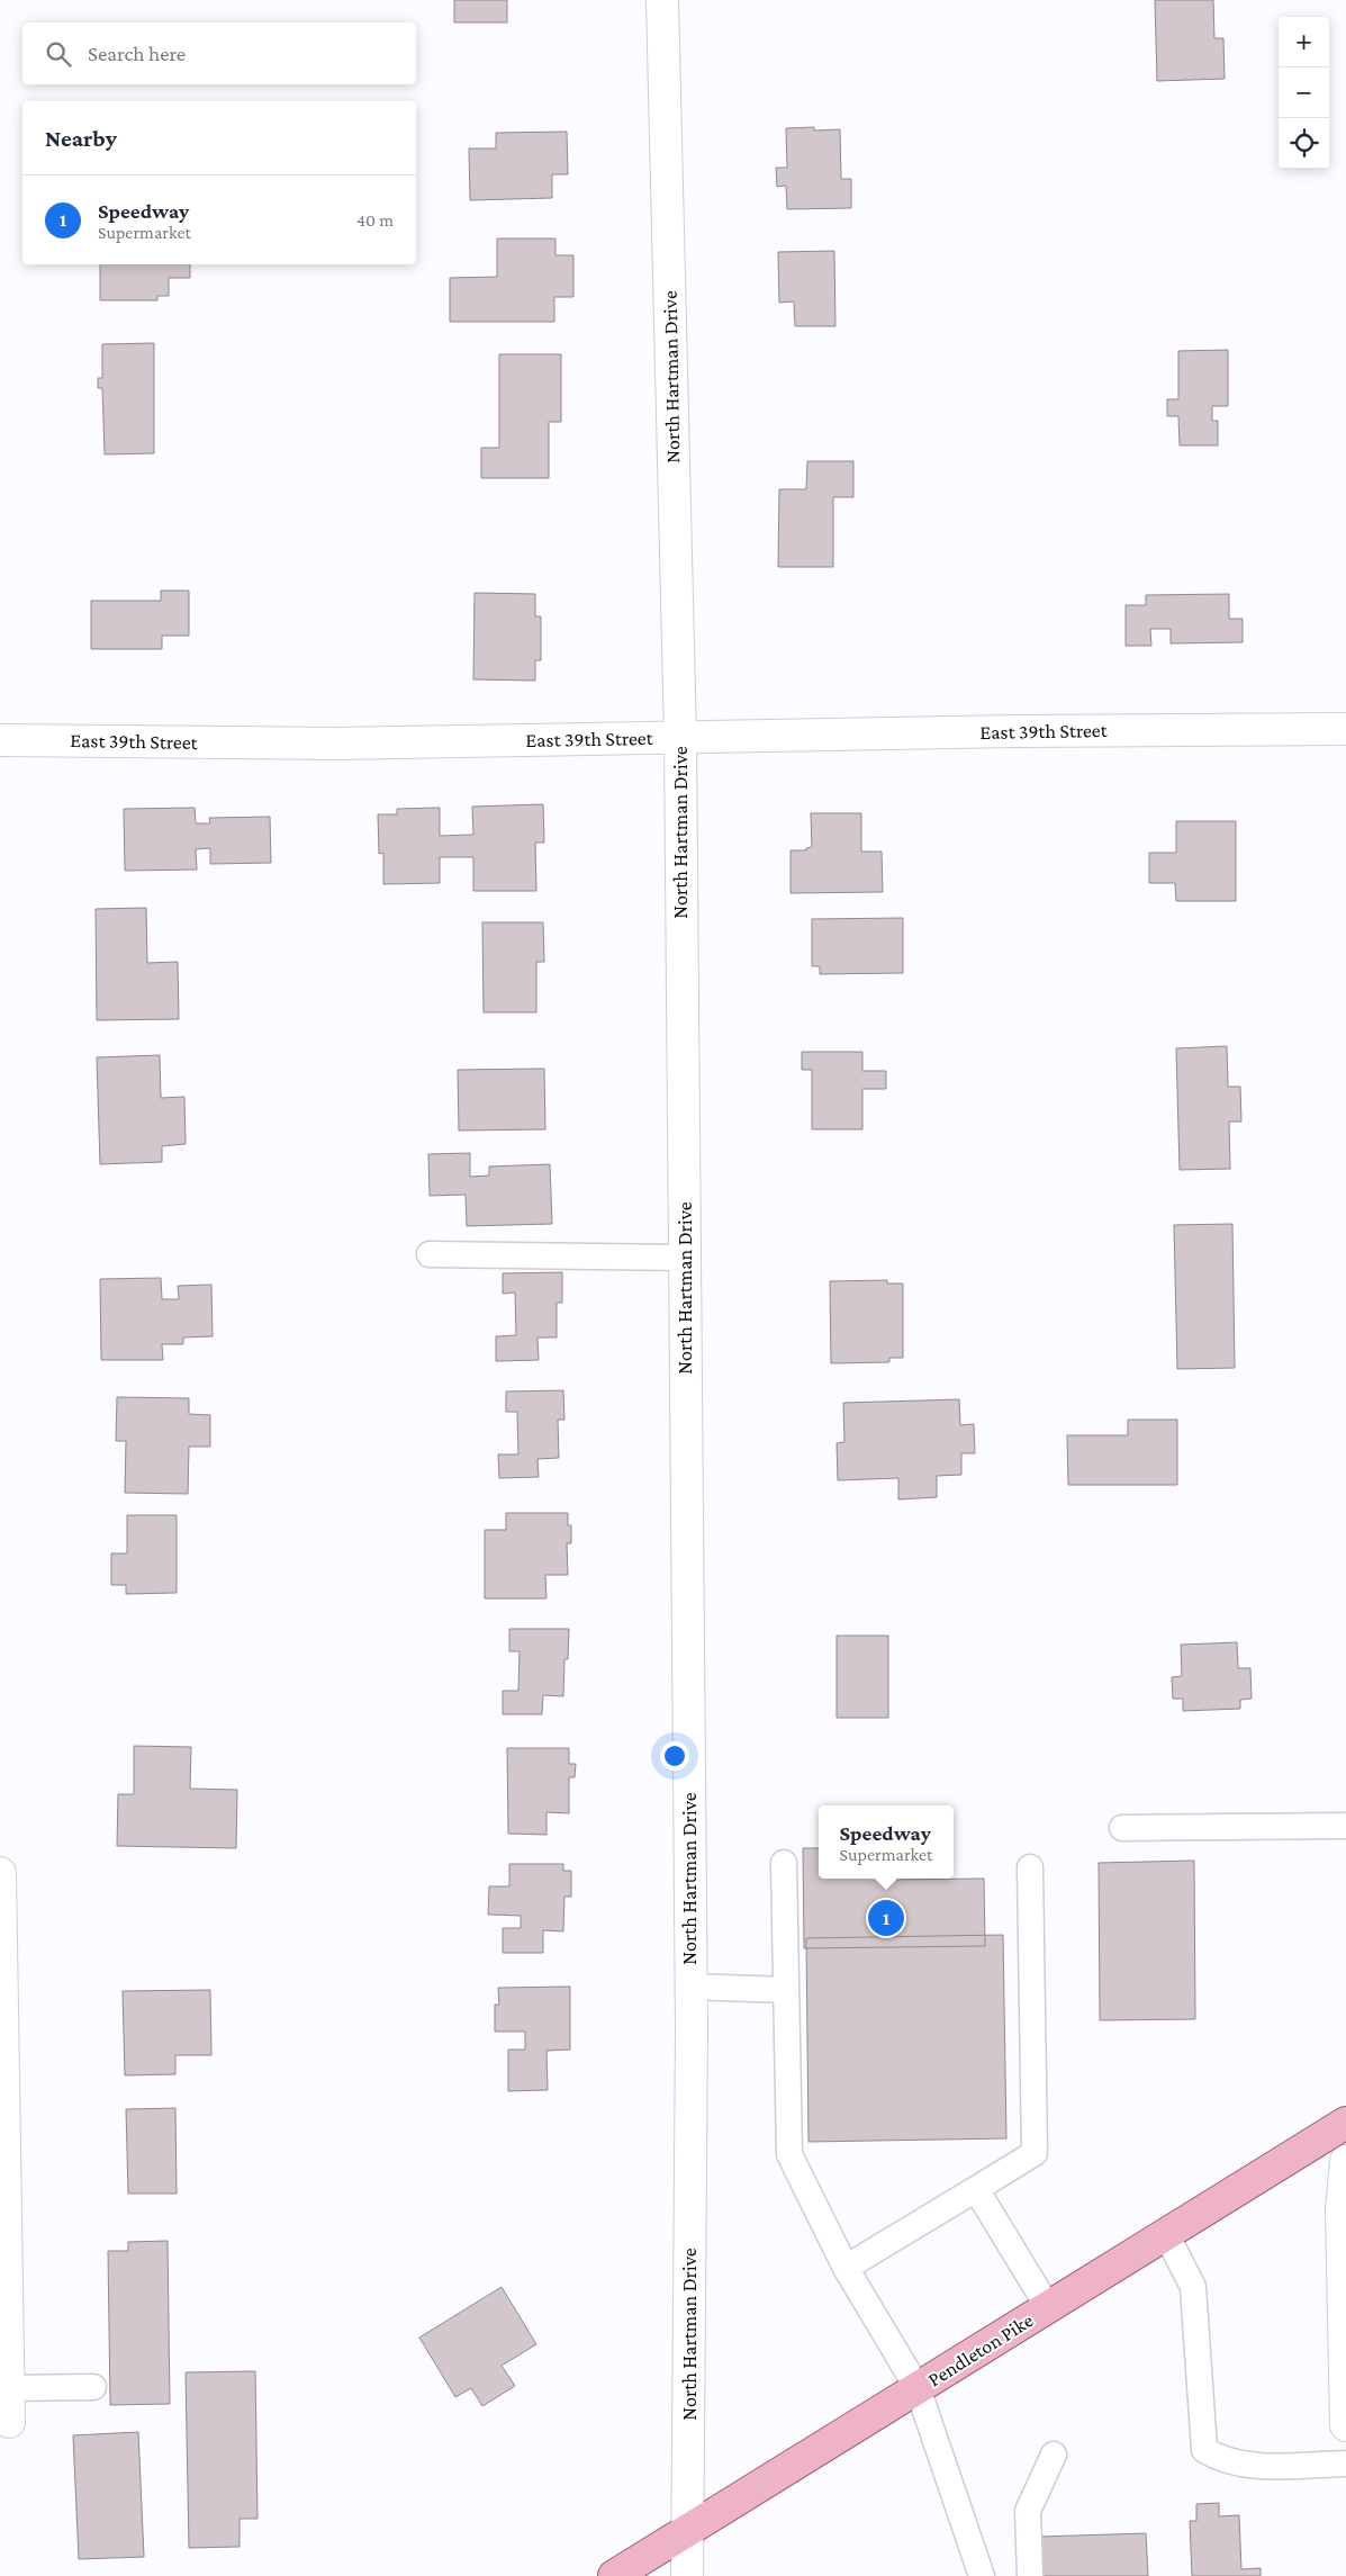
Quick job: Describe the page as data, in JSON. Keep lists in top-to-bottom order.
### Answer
{
  "streets": {
    "main road": ["Pendleton Pike"],
    "street": ["North Hartman Drive", "East 39th Street"]
  },
  "crossings": [
    ["North Hartman Drive", "East 39th Street"],
    ["North Hartman Drive", "Pendleton Pike"]
  ],
  "page": {
    "map_buttons": ["+", "−"],
    "search": "Search here",
    "heading": "Nearby",
    "list": [
      {
        "mark": "1",
        "name": "Speedway",
        "note": "Supermarket",
        "value": "40 m"
      }
    ],
    "popup": ["Speedway", "Supermarket"],
    "pins": "1"
  }
}
